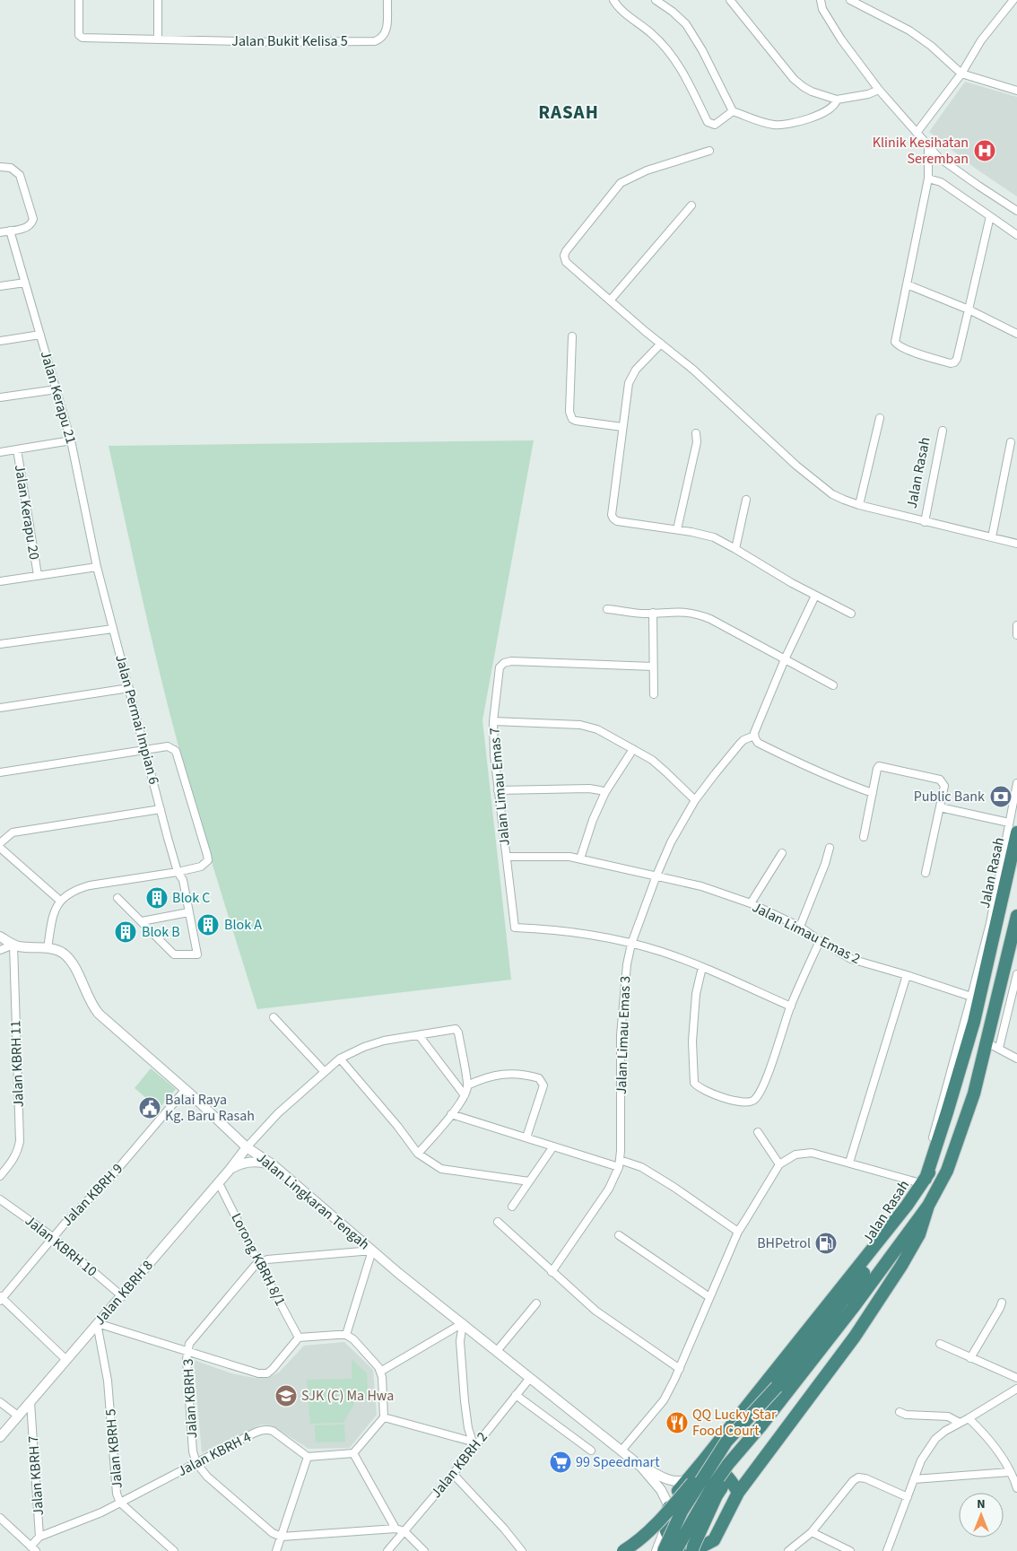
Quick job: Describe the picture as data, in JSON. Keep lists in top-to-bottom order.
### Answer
{
  "streets": {
    "highway": ["Jalan Rasah"],
    "street": [
      "Jalan Bukit Kelisa 5",
      "Jalan Kerapu 21",
      "Jalan Kerapu 20",
      "Jalan Permai Impian 6",
      "Jalan Limau Emas 7",
      "Jalan Limau Emas 2",
      "Jalan Limau Emas 3",
      "Jalan KBRH 11",
      "Jalan KBRH 9",
      "Jalan Lingkaran Tengah",
      "Jalan KBRH 10",
      "Lorong KBRH 8/1",
      "Jalan KBRH 8",
      "Jalan KBRH 3",
      "Jalan KBRH 5",
      "Jalan KBRH 4",
      "Jalan KBRH 2",
      "Jalan KBRH 7"
    ]
  },
  "crossings": [
    ["Jalan Kerapu 21", "Jalan Permai Impian 6"],
    ["Jalan Limau Emas 7", "Jalan Limau Emas 2"],
    ["Jalan Limau Emas 7", "Jalan Limau Emas 3"],
    ["Jalan Limau Emas 2", "Jalan Limau Emas 3"],
    ["Jalan KBRH 11", "Jalan Lingkaran Tengah"],
    ["Jalan KBRH 9", "Jalan Lingkaran Tengah"],
    ["Jalan KBRH 9", "Jalan KBRH 10"],
    ["Jalan Lingkaran Tengah", "Jalan KBRH 8"],
    ["Jalan Lingkaran Tengah", "Jalan KBRH 3"],
    ["Jalan Lingkaran Tengah", "Jalan KBRH 2"],
    ["Jalan KBRH 10", "Jalan KBRH 8"],
    ["Lorong KBRH 8/1", "Jalan KBRH 8"],
    ["Lorong KBRH 8/1", "Jalan KBRH 3"],
    ["Jalan KBRH 8", "Jalan KBRH 5"],
    ["Jalan KBRH 8", "Jalan KBRH 7"],
    ["Jalan KBRH 3", "Jalan KBRH 4"],
    ["Jalan KBRH 5", "Jalan KBRH 4"],
    ["Jalan KBRH 4", "Jalan KBRH 7"]
  ],
  "districts": ["RASAH"],
  "places": {
    "hospital": ["Klinik Kesihatan Seremban"],
    "bank": ["Public Bank"],
    "building": ["Blok C", "Blok A", "Blok B"],
    "public building": ["Balai Raya Kg. Baru Rasah"],
    "fuel station": ["BHPetrol"],
    "school or university": ["SJK (C) Ma Hwa"],
    "restaurant": ["QQ Lucky Star Food Court"],
    "supermarket": ["99 Speedmart"]
  },
  "north": "top"
}
